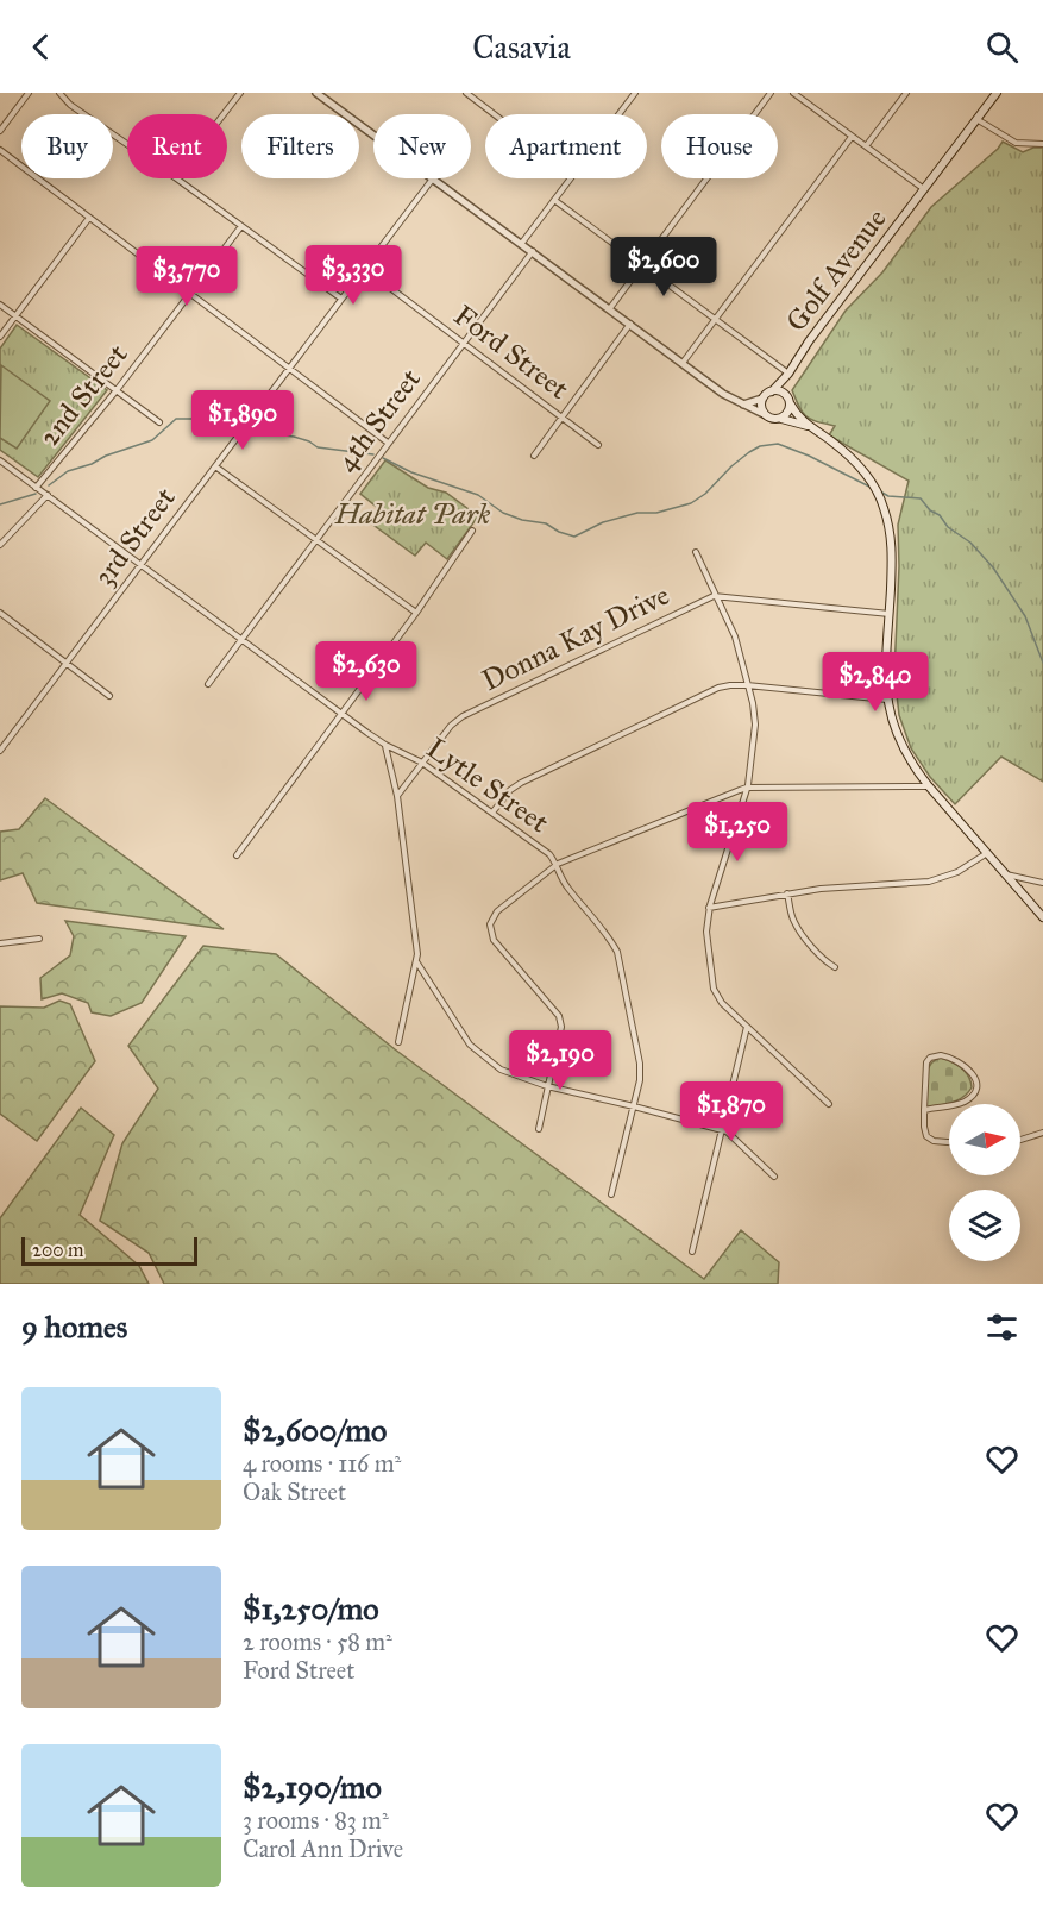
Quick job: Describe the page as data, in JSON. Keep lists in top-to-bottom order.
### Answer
{
  "streets": {
    "main road": ["Golf Avenue"],
    "street": [
      "Ford Street",
      "2nd Street",
      "4th Street",
      "3rd Street",
      "Donna Kay Drive",
      "Lytle Street"
    ]
  },
  "crossings": [
    ["Ford Street", "4th Street"],
    ["Ford Street", "3rd Street"],
    ["2nd Street", "Lytle Street"],
    ["4th Street", "Lytle Street"],
    ["3rd Street", "Lytle Street"],
    ["Donna Kay Drive", "Lytle Street"]
  ],
  "parks": ["Habitat Park"],
  "scale_bar": "200 m",
  "north": "right",
  "page": {
    "header": "Casavia",
    "chip": [
      "Buy",
      "Rent",
      "Filters",
      "New",
      "Apartment",
      "House"
    ],
    "price": [
      "$2,600",
      "$3,330",
      "$3,770",
      "$1,890",
      "$2,630",
      "$2,840",
      "$1,250",
      "$2,190",
      "$1,870"
    ],
    "scale": "200 m",
    "heading": "9 homes",
    "list": [
      {
        "name": "$2,600/mo",
        "note": "4 rooms · 116 m² · Oak Street"
      },
      {
        "name": "$1,250/mo",
        "note": "2 rooms · 58 m² · Ford Street"
      },
      {
        "name": "$2,190/mo",
        "note": "3 rooms · 83 m² · Carol Ann Drive"
      }
    ]
  }
}
